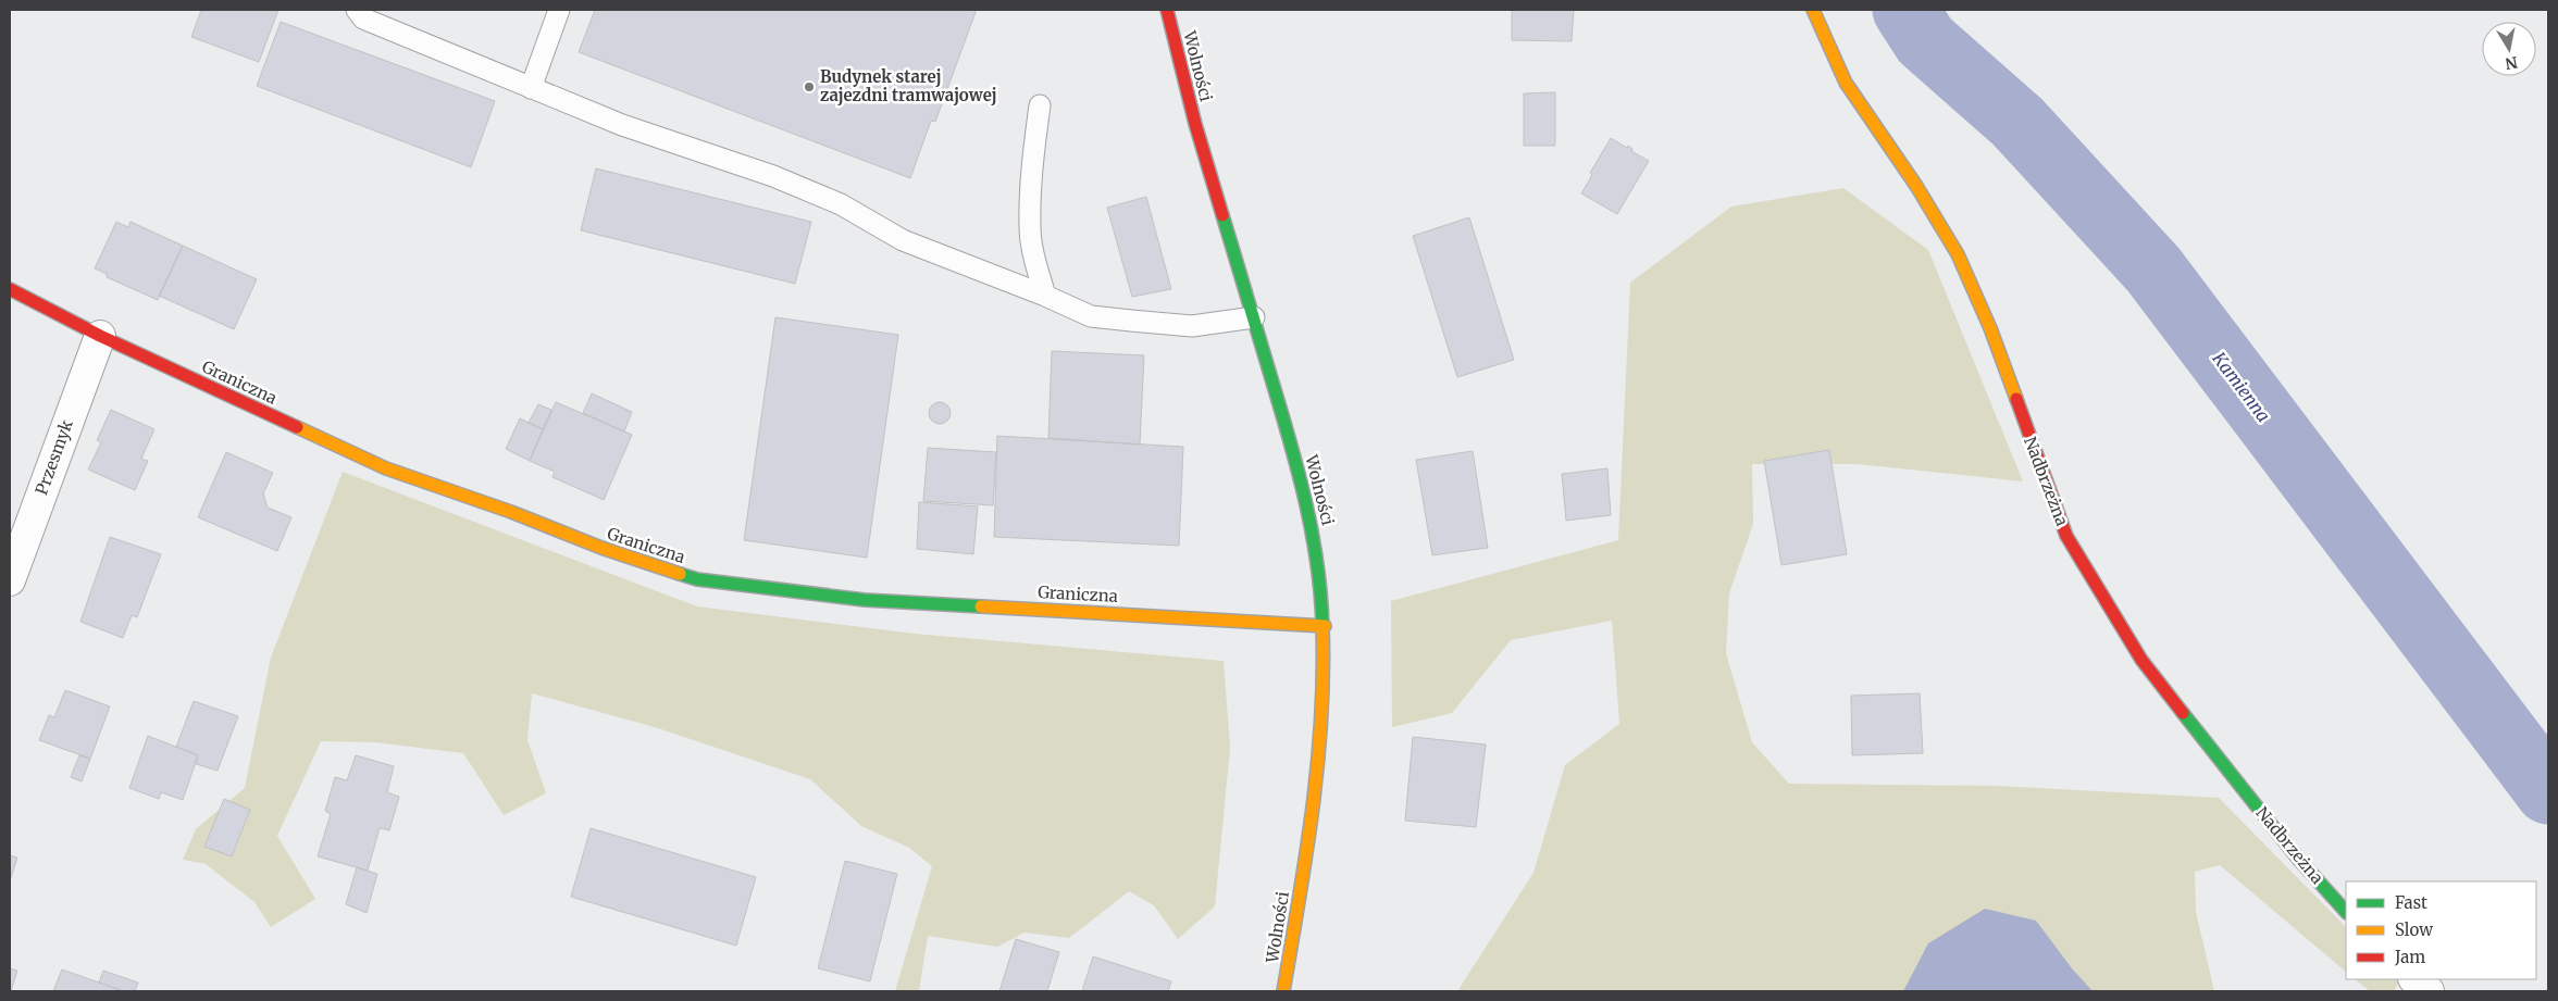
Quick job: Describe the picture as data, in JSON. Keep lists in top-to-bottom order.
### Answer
{
  "streets": {
    "street": [
      "Wolności",
      "Graniczna",
      "Przesmyk",
      "Nadbrzeżna"
    ]
  },
  "crossings": [
    ["Wolności", "Graniczna"],
    ["Graniczna", "Przesmyk"]
  ],
  "water": ["Kamienna"],
  "places": ["Budynek starej zajezdni tramwajowej"],
  "legend": ["Fast", "Slow", "Jam"],
  "north": "bottom"
}
